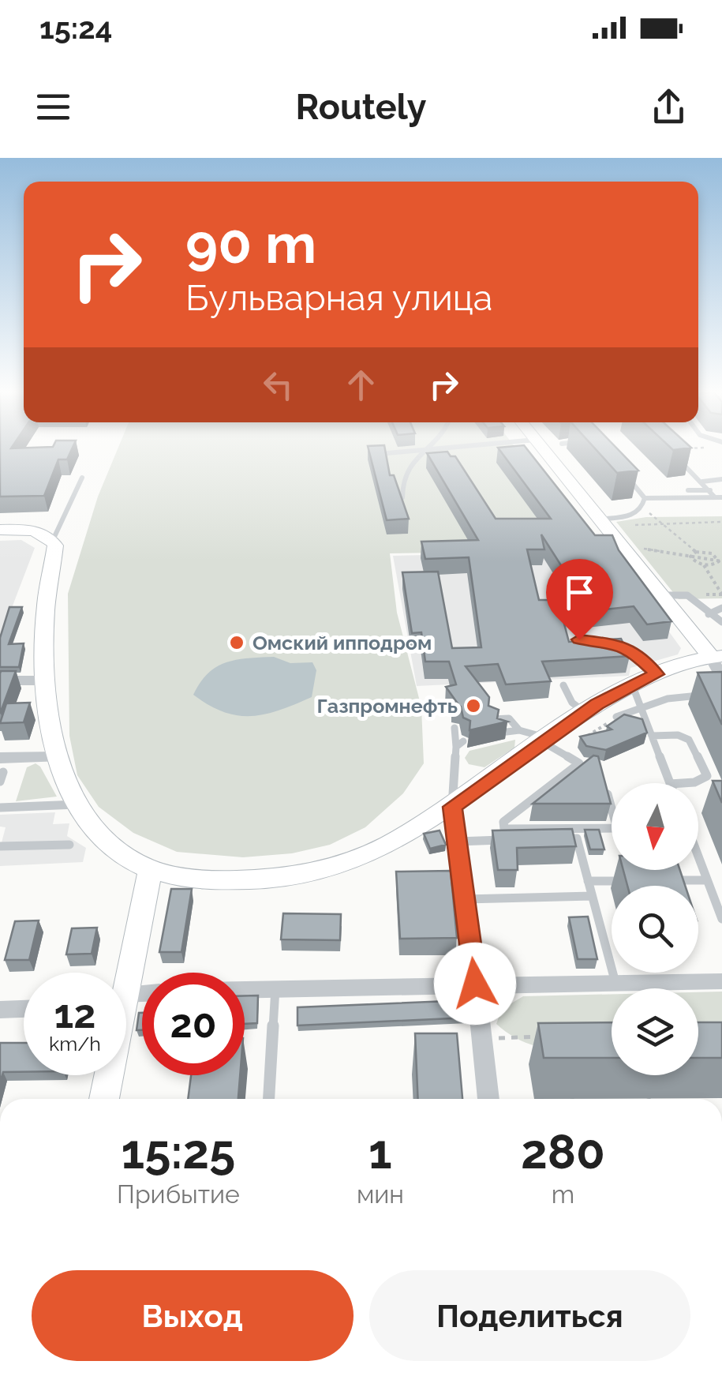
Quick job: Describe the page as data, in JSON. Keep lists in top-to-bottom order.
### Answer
{
  "places": ["Омский ипподром", "Газпромнефть"],
  "north": "bottom",
  "page": {
    "status": "15:24",
    "header": "Routely",
    "turn": ["90 m", "Бульварная улица"],
    "speed": "12 km/h",
    "limit": "20",
    "eta": [
      "15:25",
      "Прибытие",
      "1",
      "мин",
      "280",
      "m"
    ],
    "buttons": ["Выход", "Поделиться"]
  }
}
